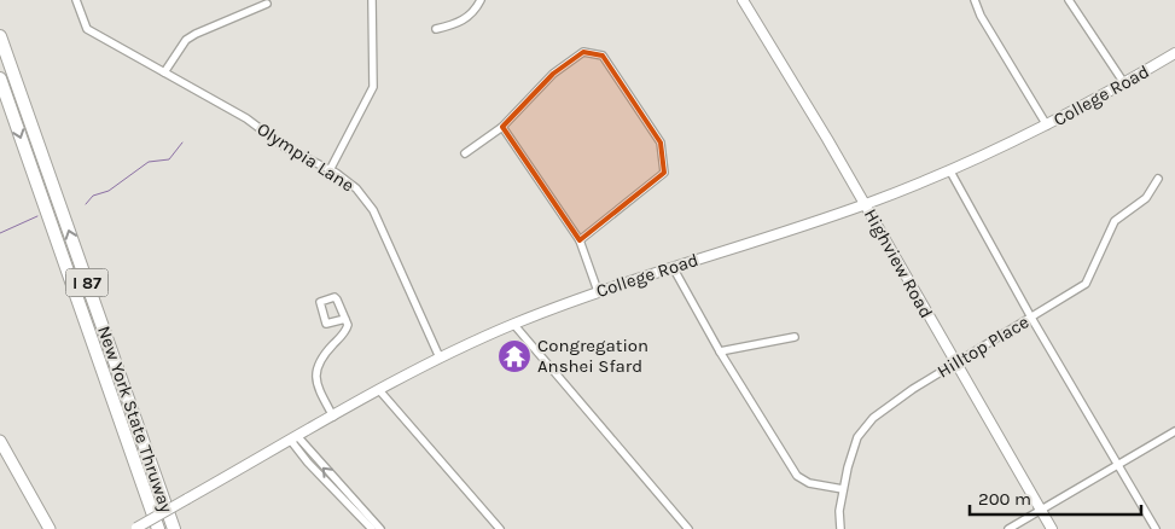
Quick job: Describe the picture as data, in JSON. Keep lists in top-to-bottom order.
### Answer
{
  "streets": {
    "highway": ["I 87", "New York State Thruway"],
    "street": [
      "College Road",
      "Olympia Lane",
      "Highview Road",
      "Hilltop Place"
    ]
  },
  "crossings": [
    ["College Road", "Olympia Lane"],
    ["College Road", "Highview Road"],
    ["Highview Road", "Hilltop Place"]
  ],
  "places": {
    "temple": ["Congregation Anshei Sfard"]
  },
  "scale_bar": "200 m"
}
